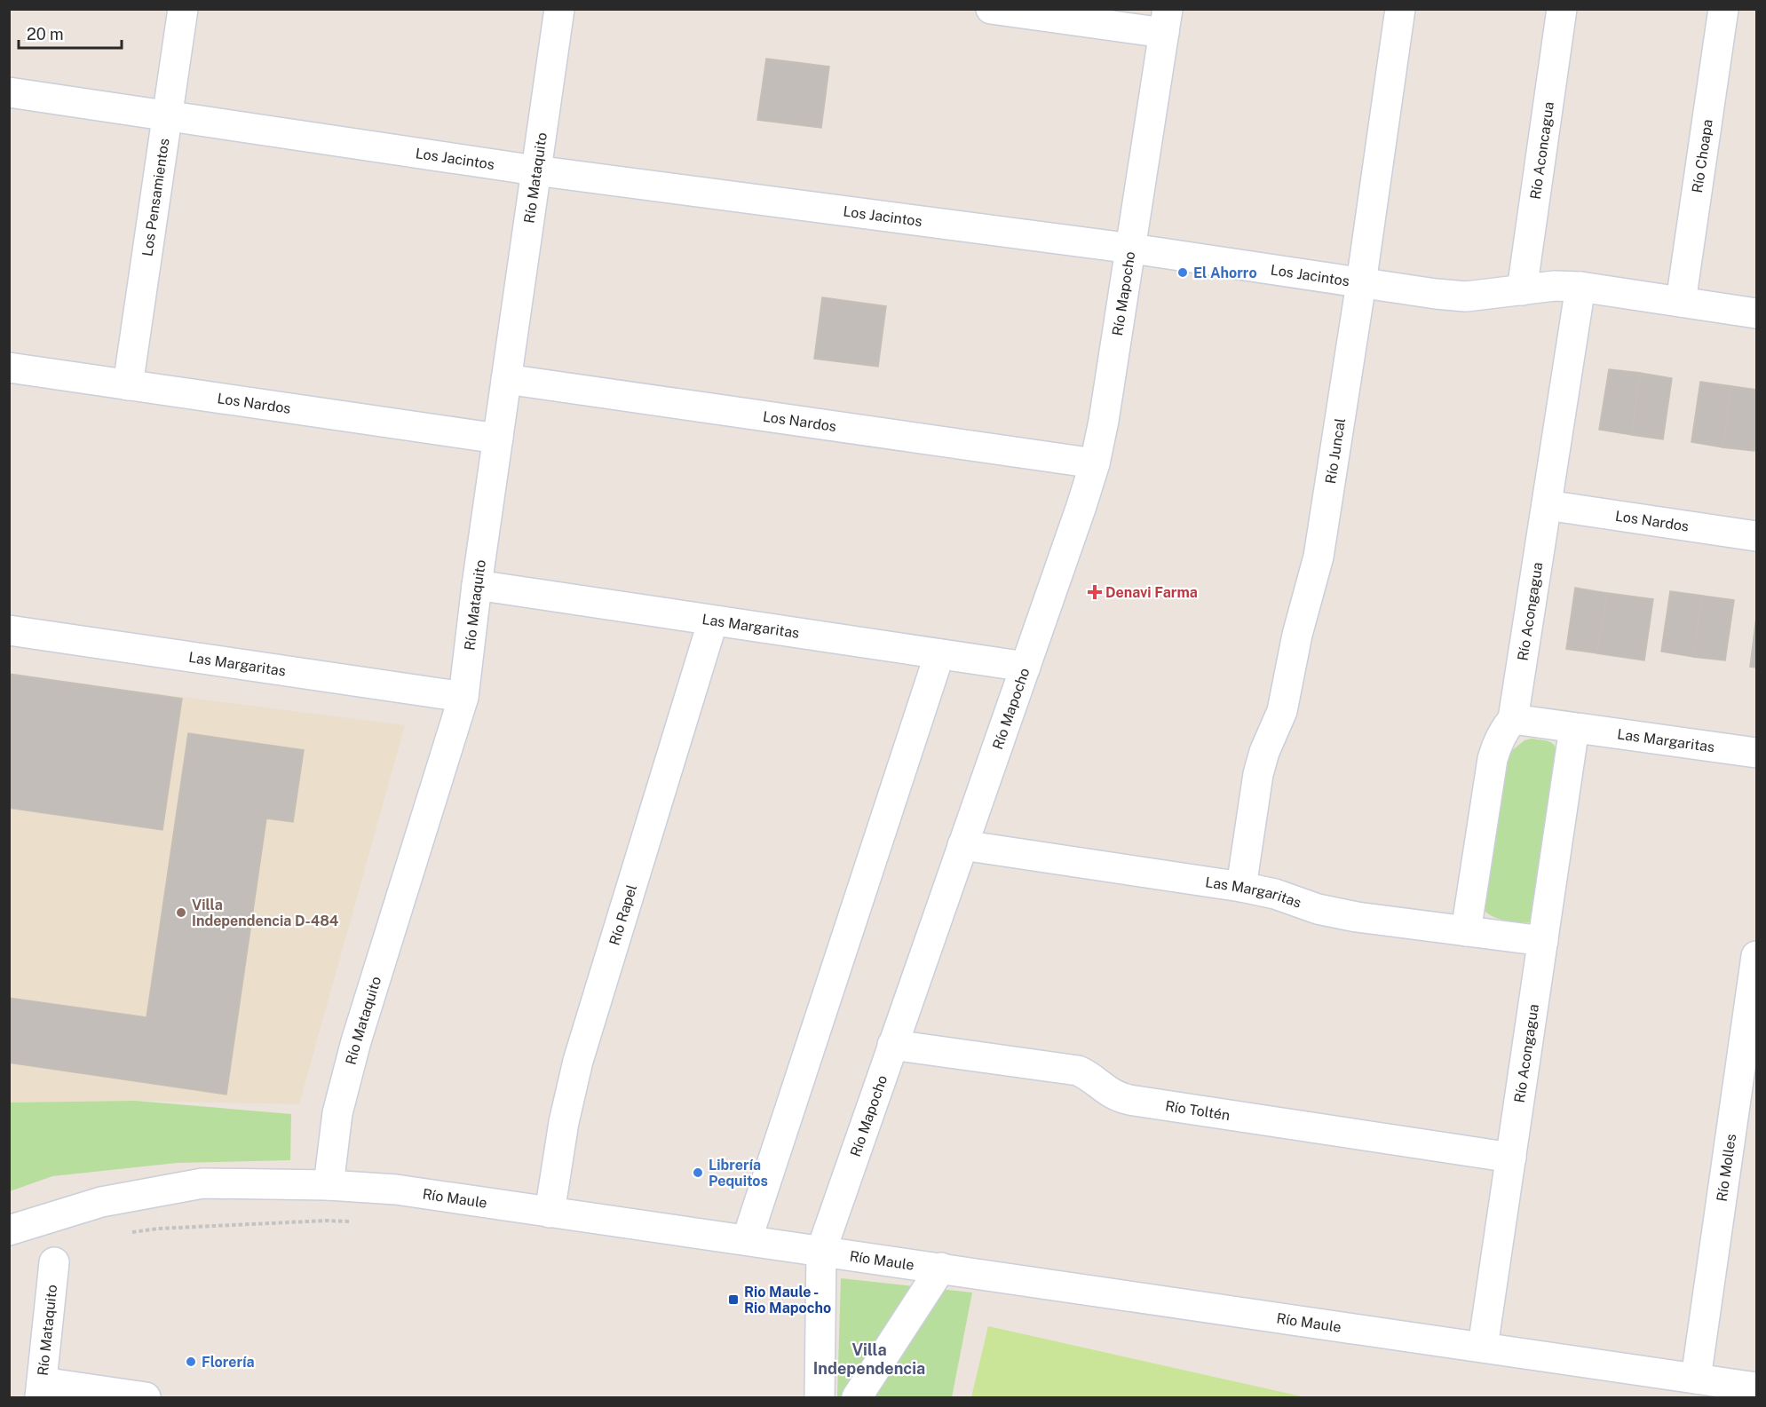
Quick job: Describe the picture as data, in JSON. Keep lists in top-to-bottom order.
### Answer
{
  "streets": {
    "street": [
      "Río Aconcagua",
      "Río Choapa",
      "Los Jacintos",
      "Río Mataquito",
      "Los Pensamientos",
      "Río Mapocho",
      "Los Nardos",
      "Río Juncal",
      "Río Acongagua",
      "Las Margaritas",
      "Río Rapel",
      "Río Toltén",
      "Río Molles",
      "Río Maule"
    ]
  },
  "crossings": [
    ["Río Aconcagua", "Los Jacintos"],
    ["Río Choapa", "Los Jacintos"],
    ["Los Jacintos", "Río Mataquito"],
    ["Los Jacintos", "Los Pensamientos"],
    ["Los Jacintos", "Río Mapocho"],
    ["Los Jacintos", "Río Juncal"],
    ["Los Jacintos", "Río Acongagua"],
    ["Río Mataquito", "Los Nardos"],
    ["Río Mataquito", "Las Margaritas"],
    ["Río Mataquito", "Río Maule"],
    ["Los Pensamientos", "Los Nardos"],
    ["Río Mapocho", "Los Nardos"],
    ["Río Mapocho", "Las Margaritas"],
    ["Río Mapocho", "Río Toltén"],
    ["Río Mapocho", "Río Maule"],
    ["Los Nardos", "Río Acongagua"],
    ["Río Juncal", "Las Margaritas"],
    ["Río Acongagua", "Las Margaritas"],
    ["Río Acongagua", "Río Toltén"],
    ["Río Acongagua", "Río Maule"],
    ["Las Margaritas", "Río Rapel"],
    ["Río Rapel", "Río Maule"],
    ["Río Molles", "Río Maule"]
  ],
  "districts": ["Villa Independencia"],
  "places": {
    "other": [
      "El Ahorro",
      "Villa Independencia D-484",
      "Librería Pequitos",
      "Florería"
    ],
    "health": ["Denavi Farma"],
    "transit": ["Rio Maule - Rio Mapocho"]
  },
  "scale_bar": "20 m"
}
